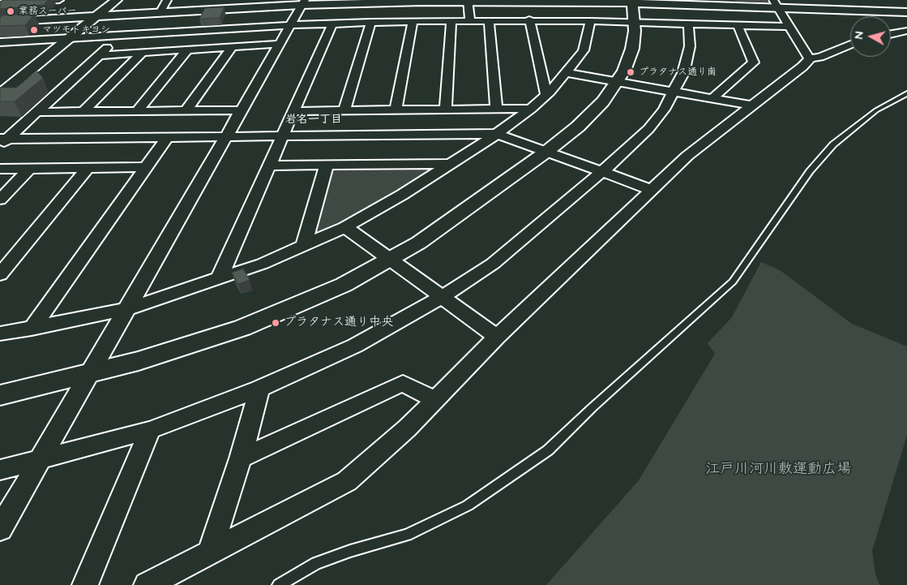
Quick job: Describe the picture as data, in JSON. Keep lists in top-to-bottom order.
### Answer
{
  "districts": ["岩名一丁目"],
  "parks": ["江戸川河川敷運動広場"],
  "places": [
    "業務スーパー",
    "マツモトキヨシ",
    "プラタナス通り南",
    "プラタナス通り中央"
  ],
  "north": "left"
}
